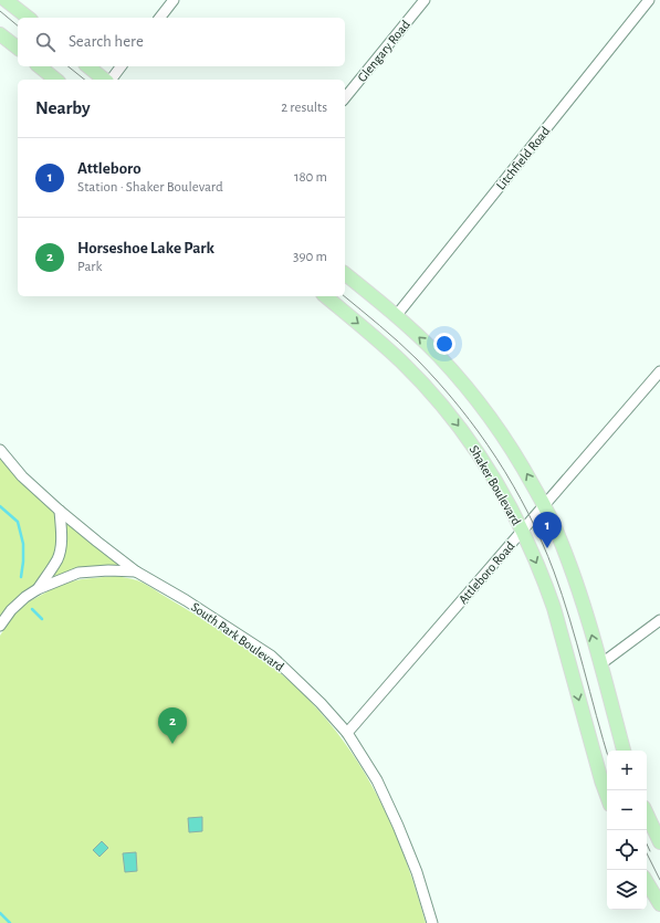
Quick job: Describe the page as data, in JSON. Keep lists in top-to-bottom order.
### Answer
{
  "streets": {
    "main road": ["Shaker Boulevard"],
    "street": [
      "Glengary Road",
      "Litchfield Road",
      "Attleboro Road",
      "South Park Boulevard"
    ]
  },
  "crossings": [
    ["Shaker Boulevard", "Attleboro Road"],
    ["Attleboro Road", "South Park Boulevard"]
  ],
  "page": {
    "search": "Search here",
    "heading": ["Nearby", "2 results"],
    "list": [
      {
        "mark": "1",
        "name": "Attleboro",
        "note": "Station · Shaker Boulevard",
        "value": "180 m"
      },
      {
        "mark": "2",
        "name": "Horseshoe Lake Park",
        "note": "Park",
        "value": "390 m"
      }
    ],
    "pins": ["1", "2"],
    "map_buttons": ["+", "−"]
  }
}
